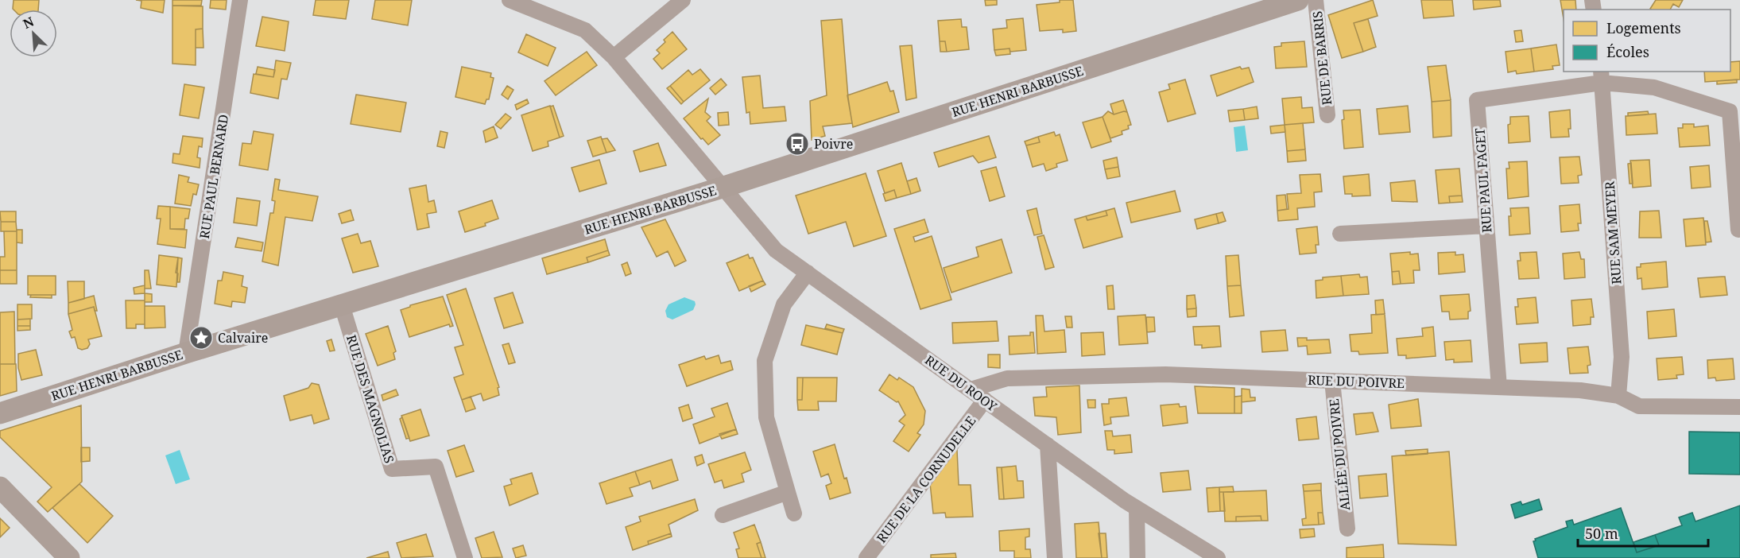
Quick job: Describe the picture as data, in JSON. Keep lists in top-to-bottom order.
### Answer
{
  "streets": {
    "main road": ["RUE HENRI BARBUSSE"],
    "street": [
      "RUE DE BARRIS",
      "RUE PAUL BERNARD",
      "RUE PAUL FAGET",
      "RUE SAM MEYER",
      "RUE DU POIVRE",
      "RUE DU ROOY",
      "RUE DES MAGNOLIAS",
      "ALLÉE DU POIVRE",
      "RUE DE LA CORNUDELLE"
    ]
  },
  "crossings": [
    ["RUE HENRI BARBUSSE", "RUE PAUL BERNARD"],
    ["RUE HENRI BARBUSSE", "RUE DU ROOY"],
    ["RUE HENRI BARBUSSE", "RUE DES MAGNOLIAS"],
    ["RUE PAUL FAGET", "RUE SAM MEYER"],
    ["RUE PAUL FAGET", "RUE DU POIVRE"],
    ["RUE SAM MEYER", "RUE DU POIVRE"],
    ["RUE DU POIVRE", "RUE DU ROOY"],
    ["RUE DU POIVRE", "ALLÉE DU POIVRE"],
    ["RUE DU ROOY", "RUE DE LA CORNUDELLE"]
  ],
  "places": {
    "bus stop": ["Poivre"],
    "place": ["Calvaire"]
  },
  "legend": ["Logements", "Écoles"],
  "scale_bar": "50 m",
  "north": "top left"
}
